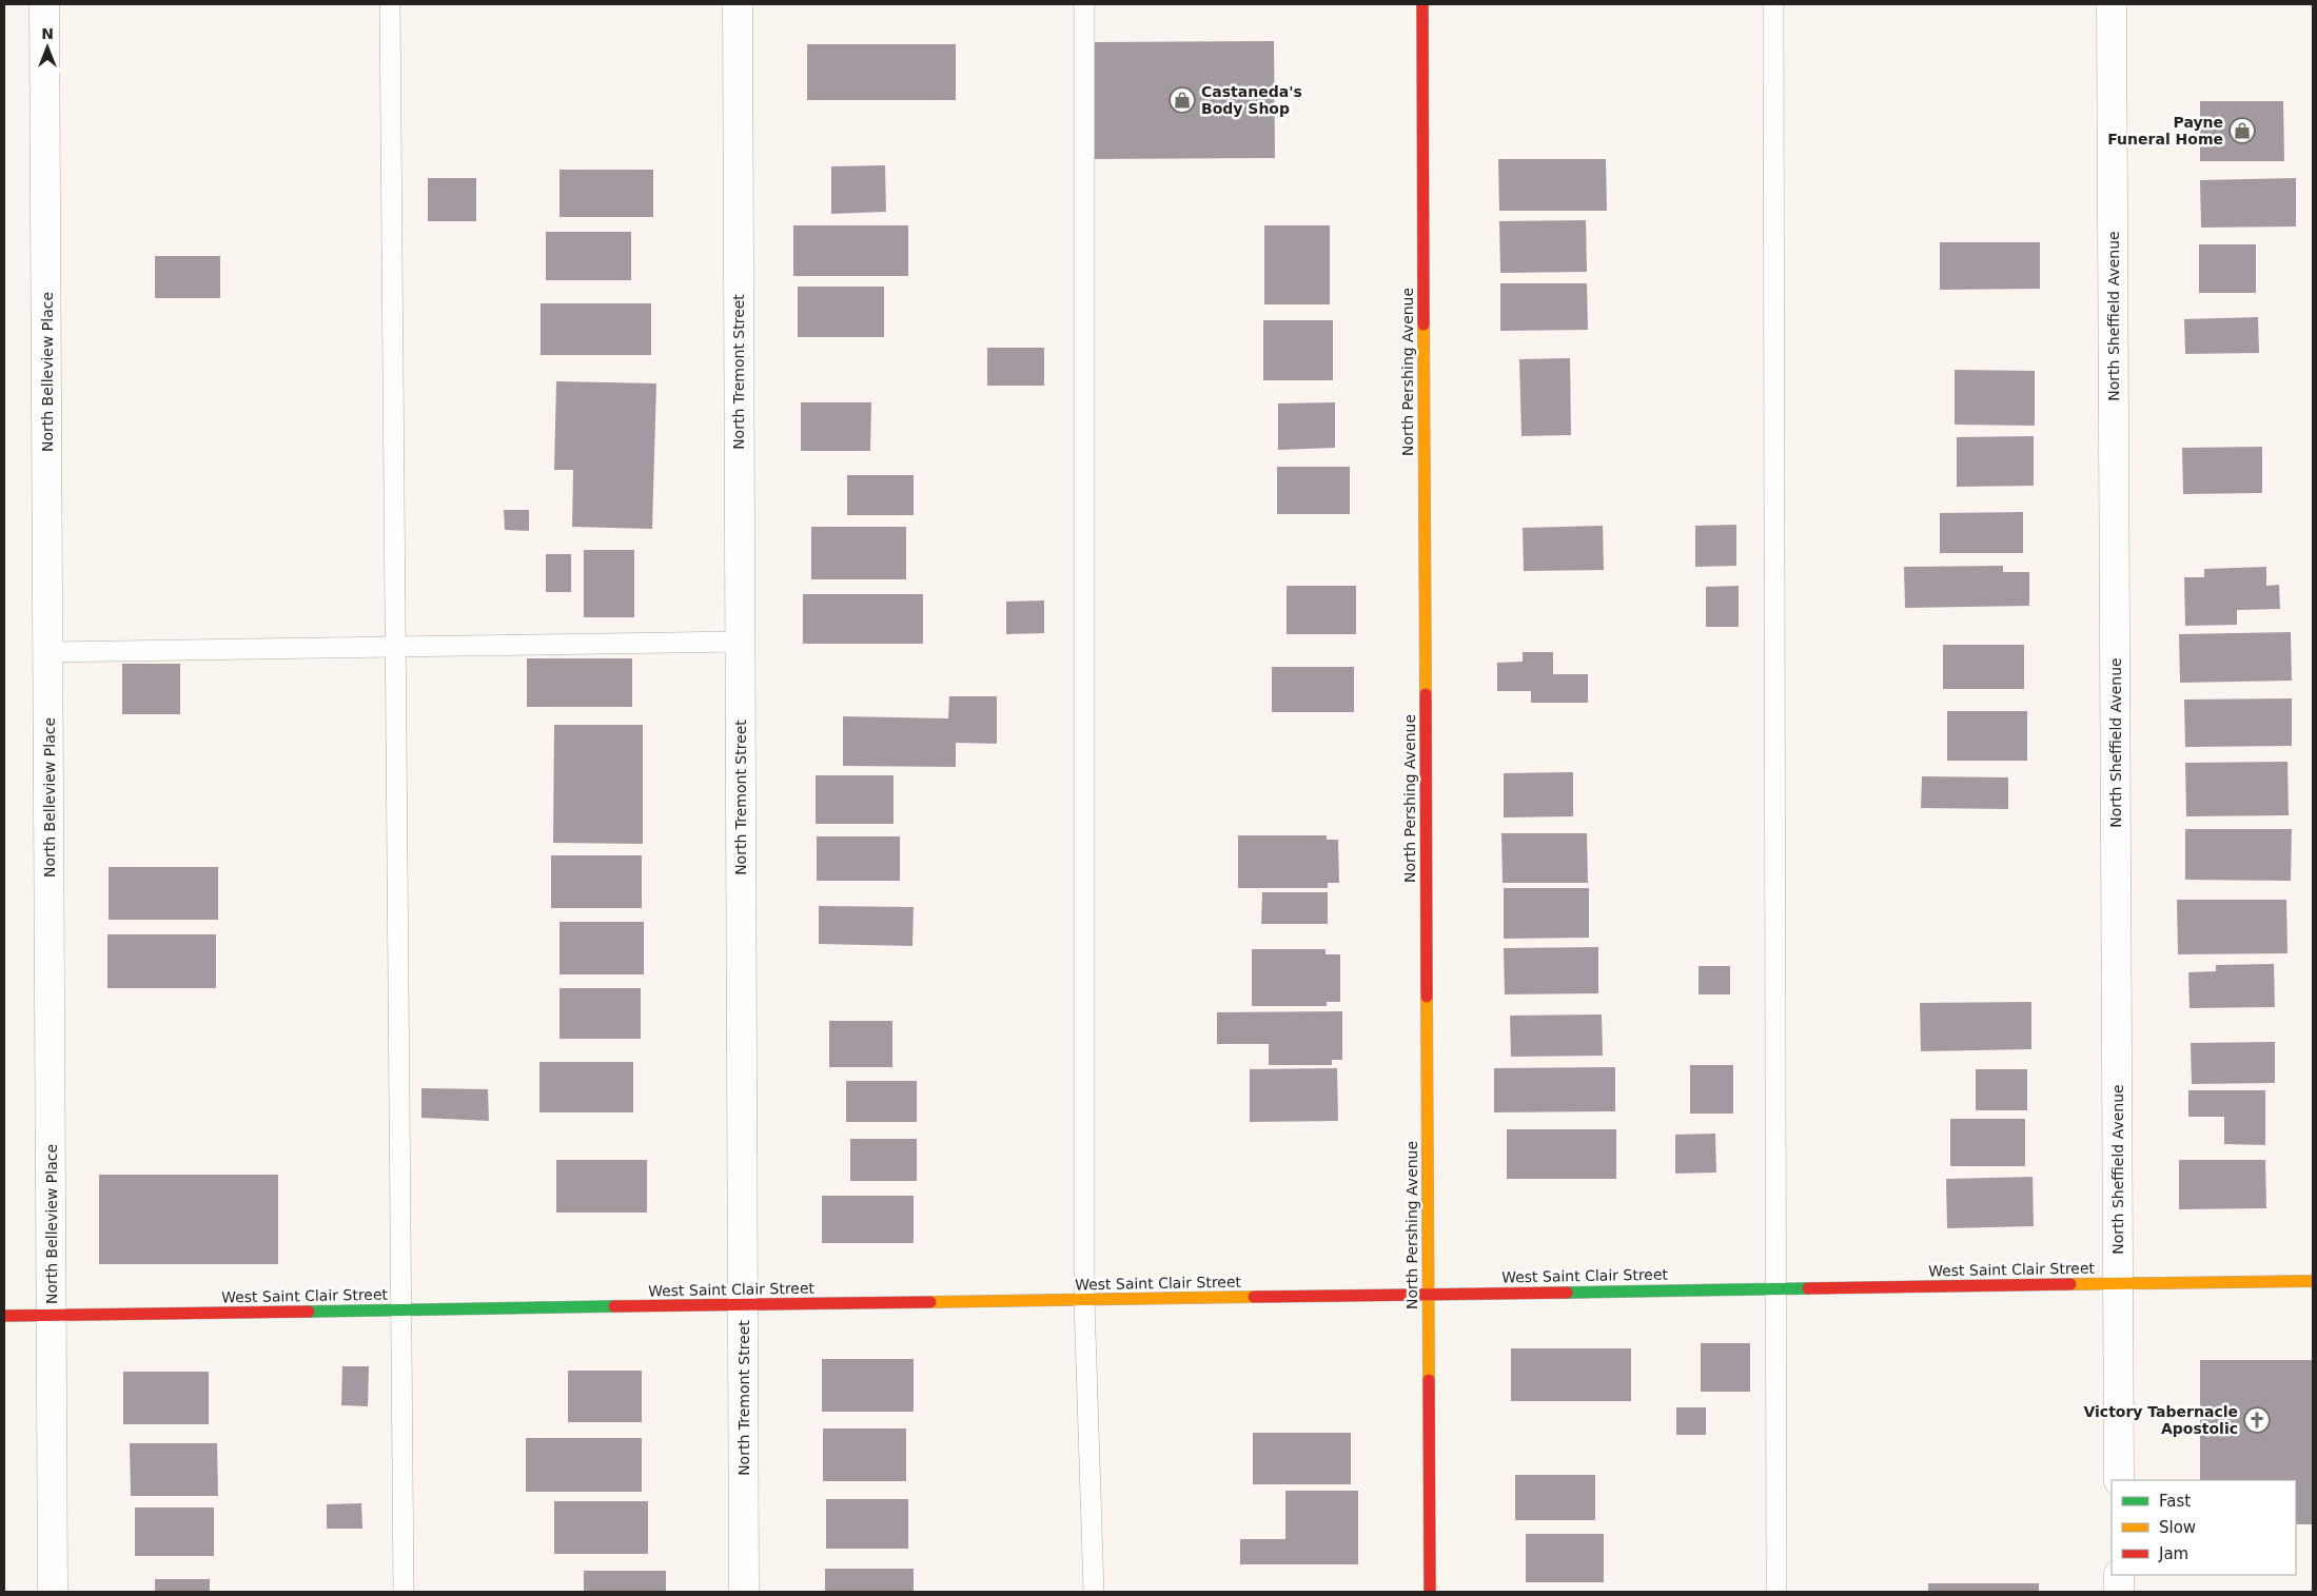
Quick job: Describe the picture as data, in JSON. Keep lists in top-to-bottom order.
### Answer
{
  "streets": {
    "street": [
      "North Sheffield Avenue",
      "North Belleview Place",
      "North Tremont Street",
      "North Pershing Avenue",
      "West Saint Clair Street"
    ]
  },
  "crossings": [
    ["North Sheffield Avenue", "West Saint Clair Street"],
    ["North Belleview Place", "West Saint Clair Street"],
    ["North Tremont Street", "West Saint Clair Street"],
    ["North Pershing Avenue", "West Saint Clair Street"]
  ],
  "places": {
    "shop": ["Castaneda's Body Shop", "Payne Funeral Home"],
    "church": ["Victory Tabernacle Apostolic"]
  },
  "legend": ["Fast", "Slow", "Jam"],
  "north": "top"
}
